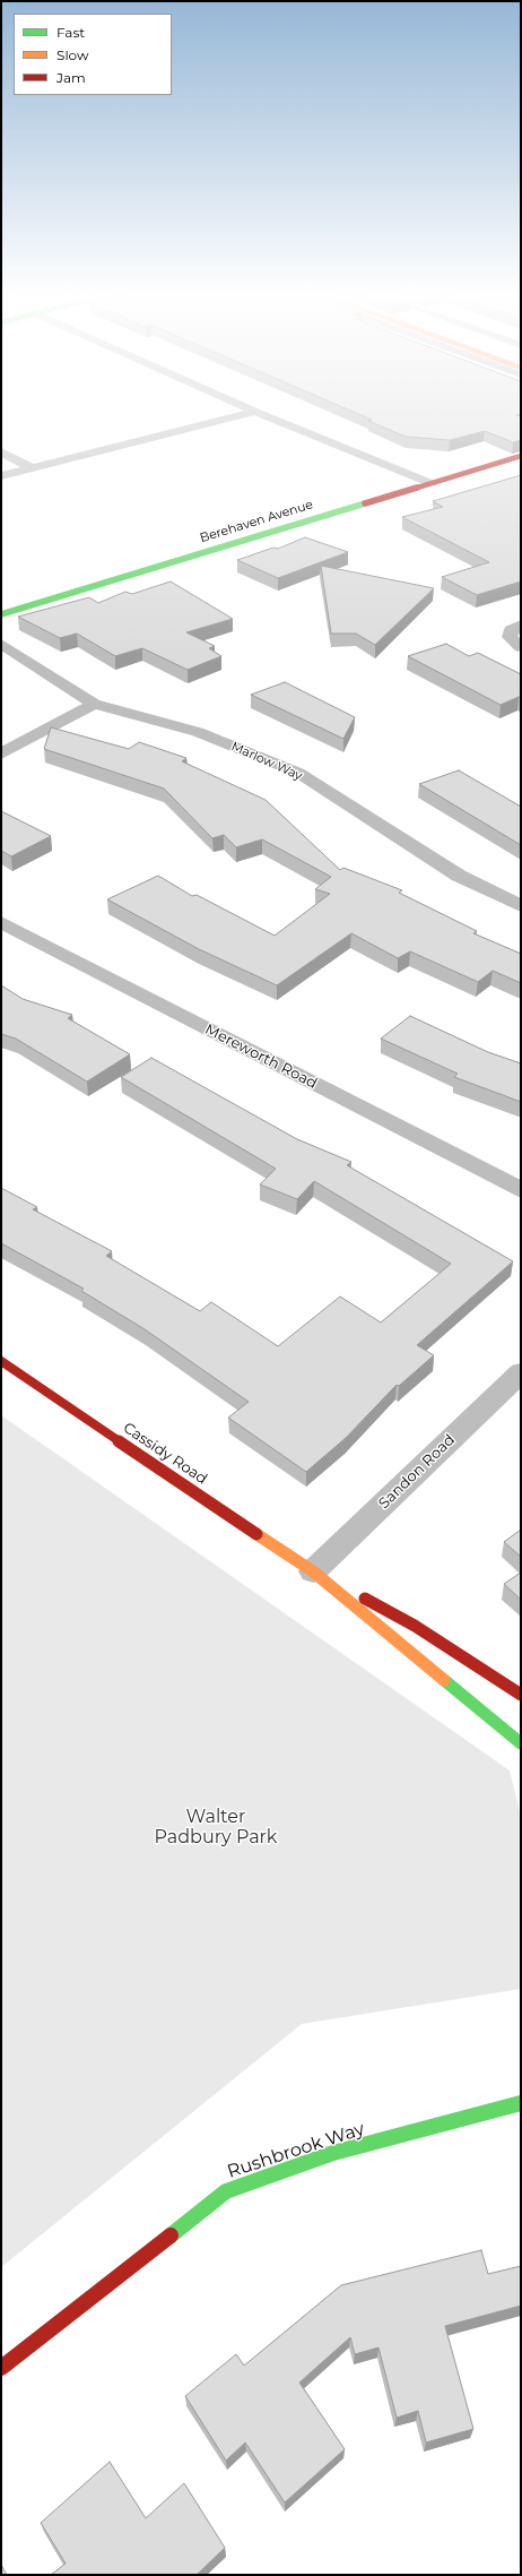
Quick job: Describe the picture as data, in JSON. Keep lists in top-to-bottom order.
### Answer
{
  "streets": {
    "street": [
      "Berehaven Avenue",
      "Marlow Way",
      "Mereworth Road",
      "Cassidy Road",
      "Sandon Road",
      "Rushbrook Way"
    ]
  },
  "crossings": [
    ["Cassidy Road", "Sandon Road"]
  ],
  "parks": ["Walter Padbury Park"],
  "legend": ["Fast", "Slow", "Jam"]
}
